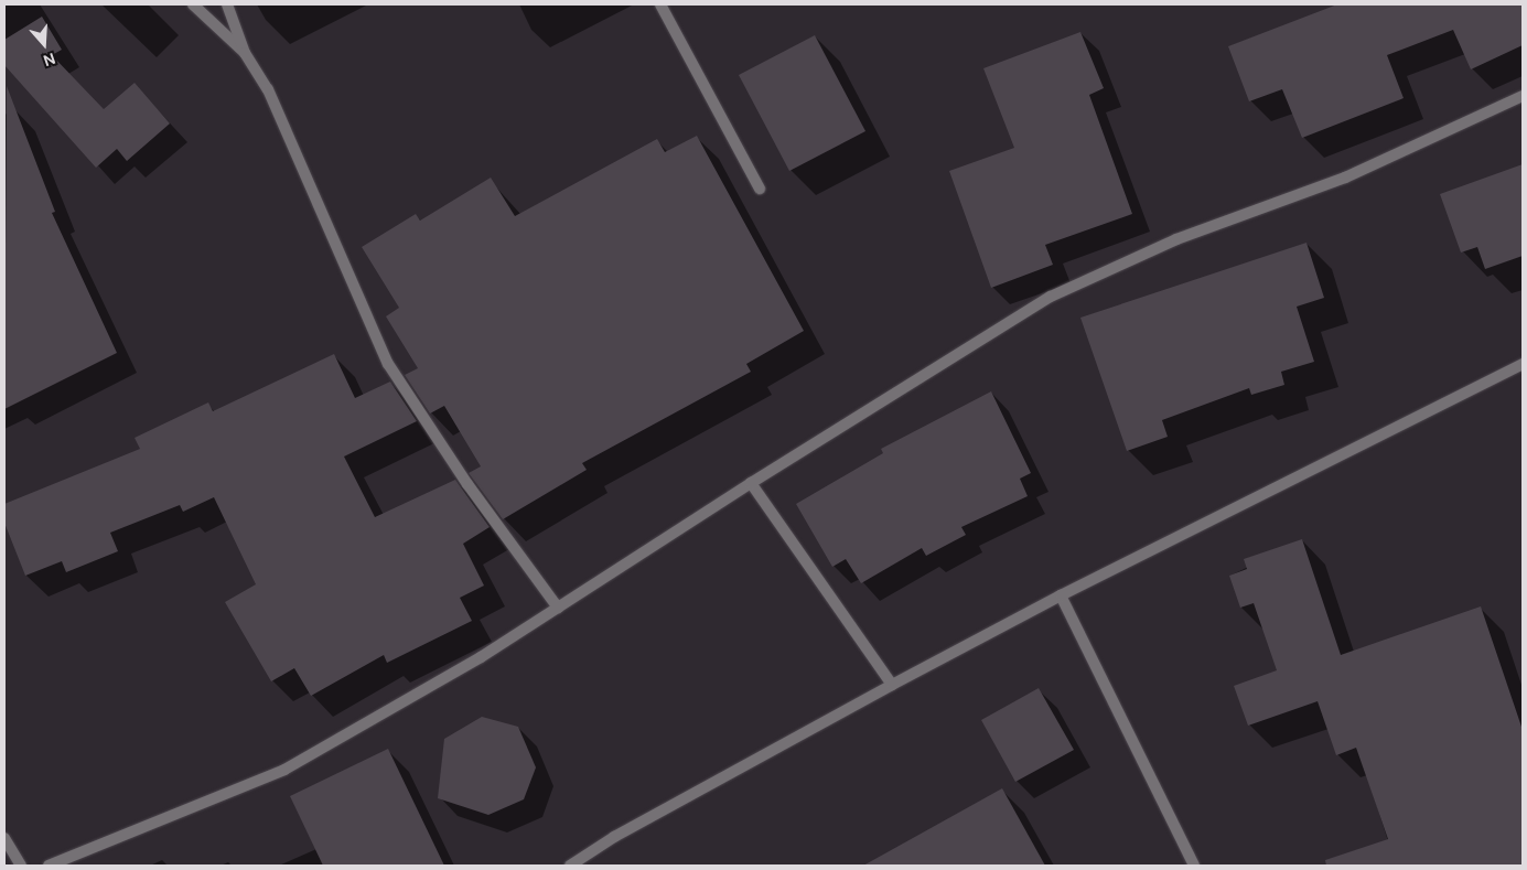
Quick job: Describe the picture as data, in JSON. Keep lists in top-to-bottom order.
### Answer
{
  "north": "bottom"
}
